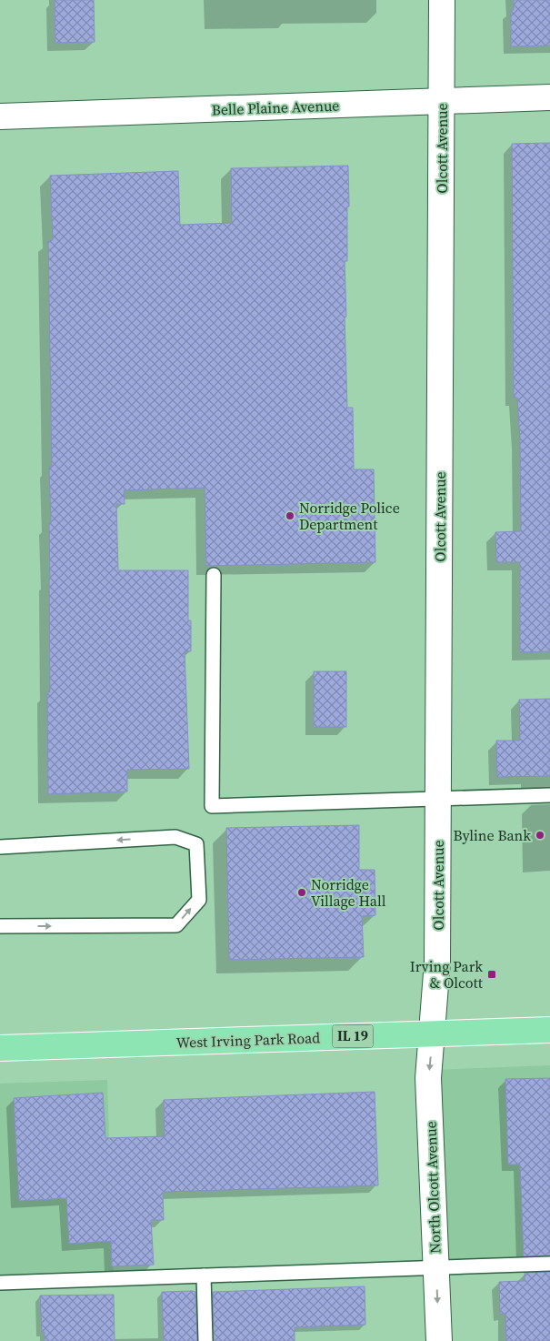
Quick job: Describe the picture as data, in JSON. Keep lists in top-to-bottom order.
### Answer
{
  "streets": {
    "main road": ["IL 19", "West Irving Park Road"],
    "street": ["Belle Plaine Avenue", "Olcott Avenue", "North Olcott Avenue"]
  },
  "crossings": [
    ["Belle Plaine Avenue", "Olcott Avenue"],
    ["Olcott Avenue", "West Irving Park Road"],
    ["Olcott Avenue", "North Olcott Avenue"],
    ["West Irving Park Road", "North Olcott Avenue"]
  ],
  "one_way": ["North Olcott Avenue"],
  "places": {
    "other": ["Norridge Police Department", "Byline Bank", "Norridge Village Hall"],
    "transit": ["Irving Park & Olcott"]
  }
}
